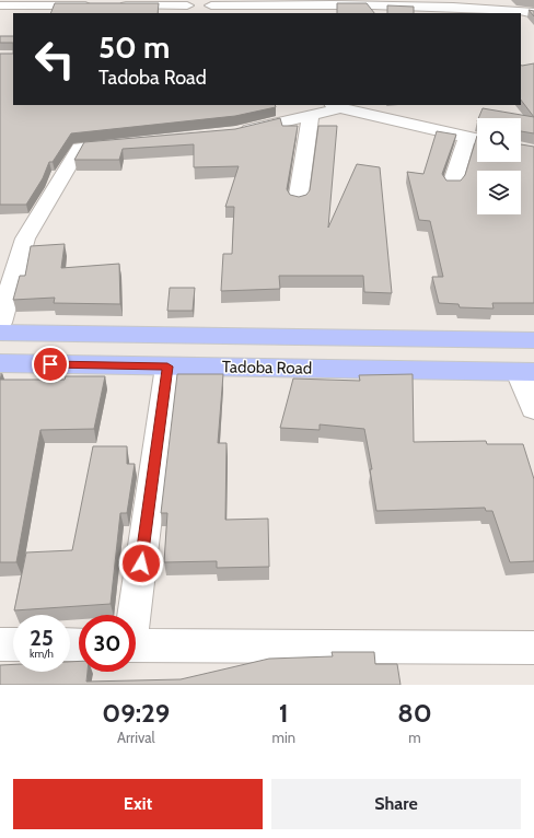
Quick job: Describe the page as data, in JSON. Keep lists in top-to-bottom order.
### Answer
{
  "streets": {
    "main road": ["Tadoba Road"]
  },
  "page": {
    "turn": ["50 m", "Tadoba Road"],
    "speed": "25 km/h",
    "limit": "30",
    "eta": [
      "09:29",
      "Arrival",
      "1",
      "min",
      "80",
      "m"
    ],
    "buttons": ["Exit", "Share"]
  }
}
